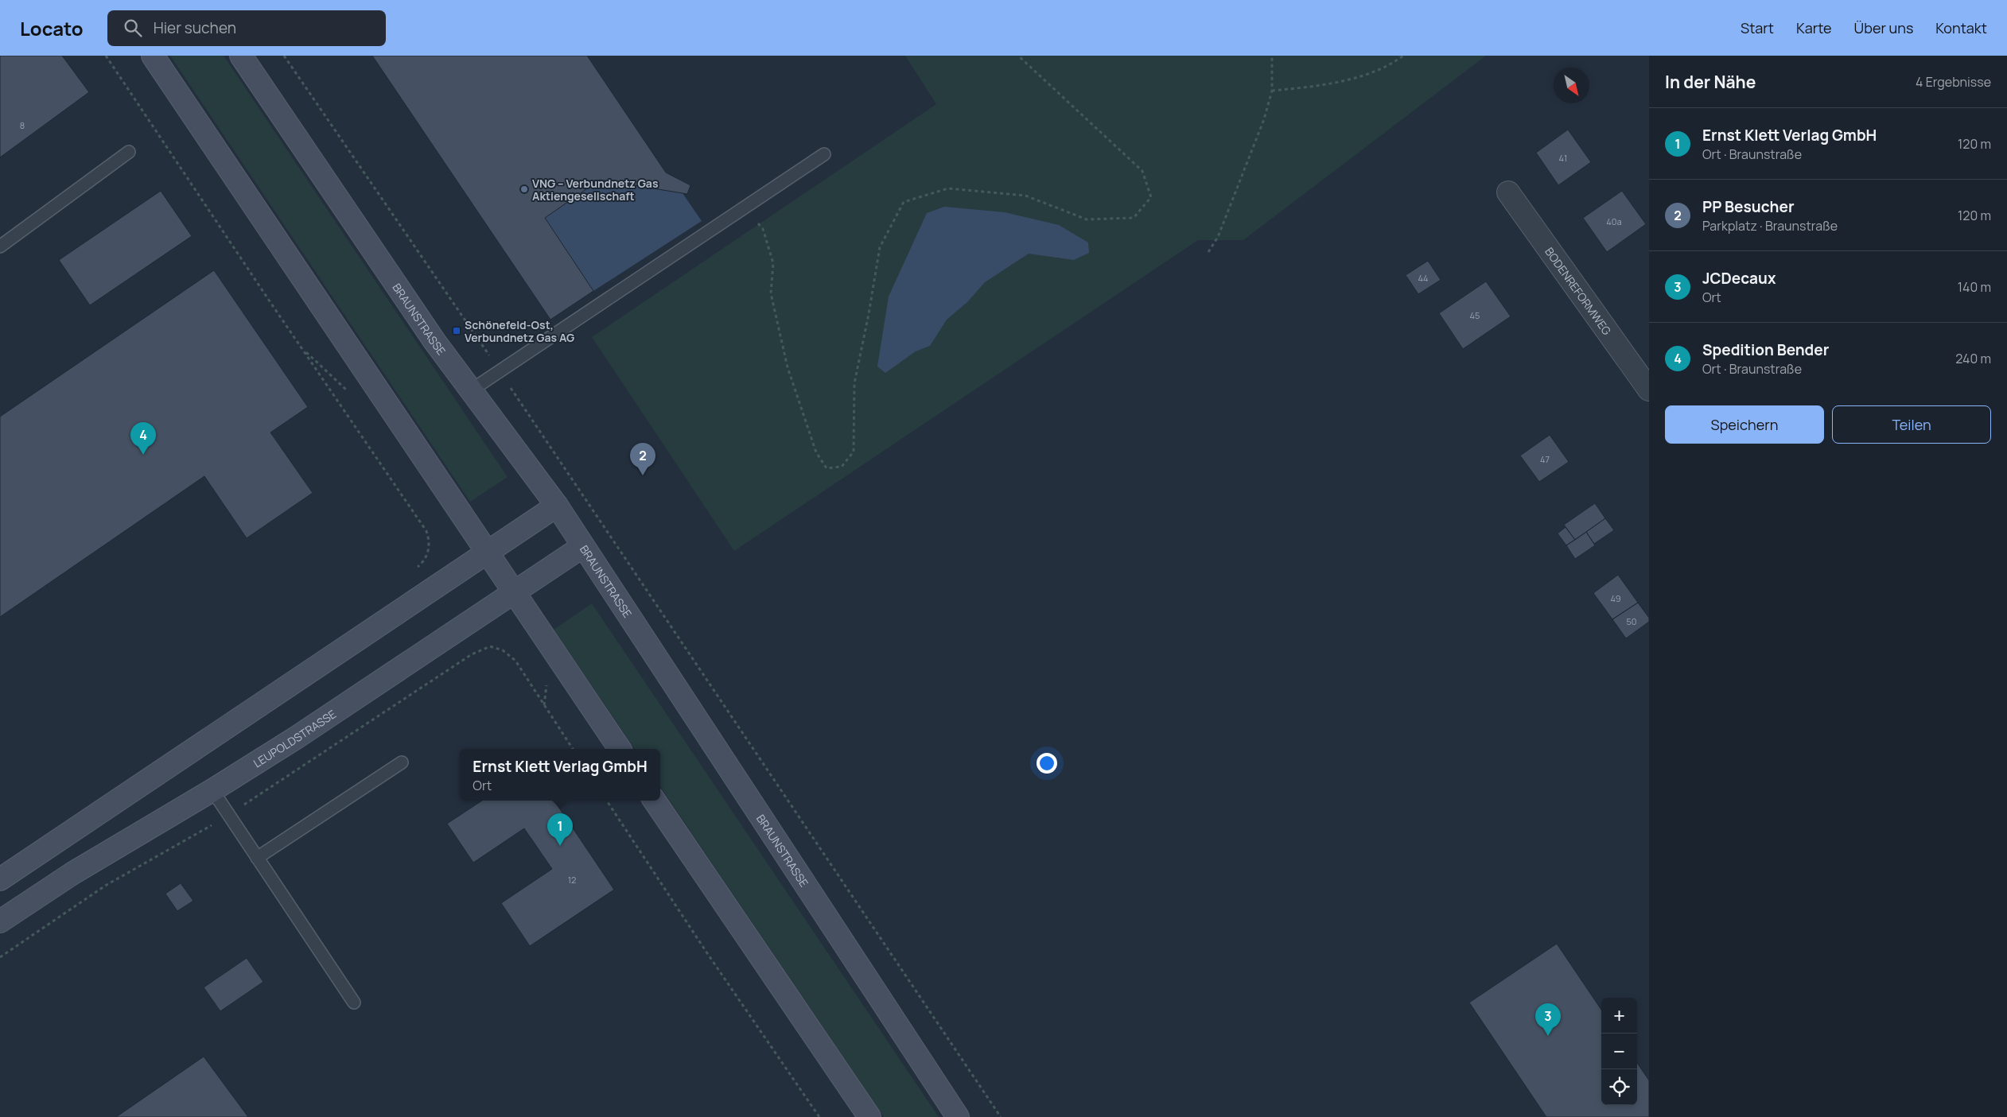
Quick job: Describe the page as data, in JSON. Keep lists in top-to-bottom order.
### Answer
{
  "streets": {
    "main road": ["BRAUNSTRASSE", "LEUPOLDSTRASSE"],
    "street": ["BODENREFORMWEG"]
  },
  "crossings": [
    ["BRAUNSTRASSE", "LEUPOLDSTRASSE"]
  ],
  "places": {
    "other": ["VNG – Verbundnetz Gas Aktiengesellschaft"],
    "transit": ["Schönefeld-Ost, Verbundnetz Gas AG"]
  },
  "house_numbers": [
    "8",
    "41",
    "40a",
    "44",
    "45",
    "47",
    "49",
    "50",
    "12"
  ],
  "north": "bottom right",
  "page": {
    "header": "Locato",
    "search": "Hier suchen",
    "nav": [
      "Start",
      "Karte",
      "Über uns",
      "Kontakt"
    ],
    "heading": ["In der Nähe", "4 Ergebnisse"],
    "list": [
      {
        "mark": "1",
        "name": "Ernst Klett Verlag GmbH",
        "note": "Ort · Braunstraße",
        "value": "120 m"
      },
      {
        "mark": "2",
        "name": "PP Besucher",
        "note": "Parkplatz · Braunstraße",
        "value": "120 m"
      },
      {
        "mark": "3",
        "name": "JCDecaux",
        "note": "Ort",
        "value": "140 m"
      },
      {
        "mark": "4",
        "name": "Spedition Bender",
        "note": "Ort · Braunstraße",
        "value": "240 m"
      }
    ],
    "buttons": ["Speichern", "Teilen"],
    "pins": [
      "4",
      "2",
      "1",
      "3"
    ],
    "popup": ["Ernst Klett Verlag GmbH", "Ort"],
    "map_buttons": ["+", "−"]
  }
}
